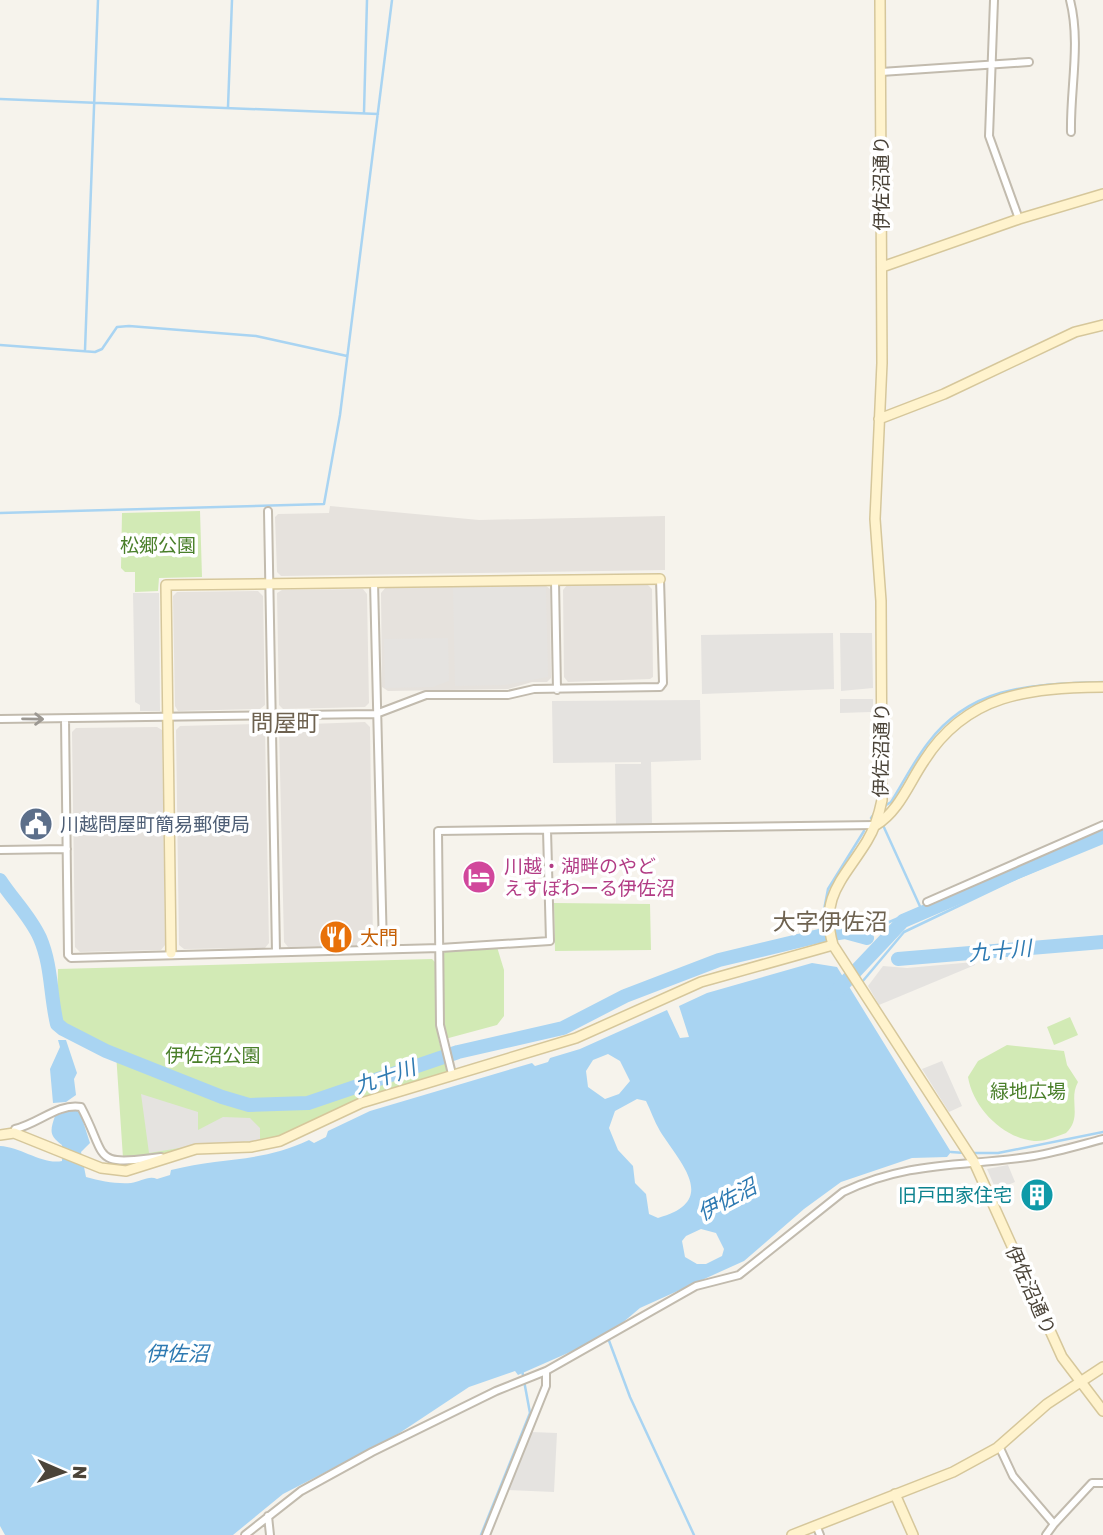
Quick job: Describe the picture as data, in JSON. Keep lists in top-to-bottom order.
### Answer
{
  "streets": {
    "street": ["伊佐沼通り"]
  },
  "districts": ["問屋町", "大字伊佐沼"],
  "water": ["九十川", "伊佐沼"],
  "parks": ["松郷公園", "伊佐沼公園", "緑地広場"],
  "places": {
    "public building": ["川越問屋町簡易郵便局"],
    "hotel": ["川越・湖畔のやど えすぽわーる伊佐沼"],
    "restaurant": ["大門"],
    "building": ["旧戸田家住宅"]
  },
  "north": "right"
}
